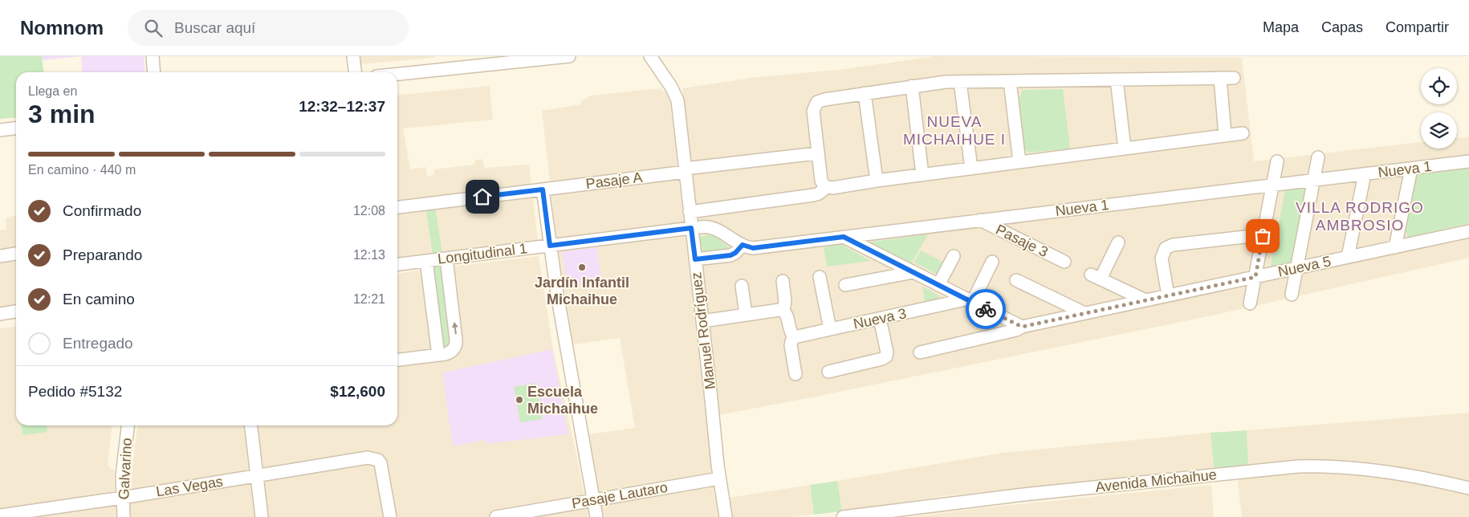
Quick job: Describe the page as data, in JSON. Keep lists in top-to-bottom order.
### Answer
{
  "streets": {
    "street": [
      "Nueva 1",
      "Pasaje A",
      "Pasaje 3",
      "Longitudinal 1",
      "Nueva 5",
      "Nueva 3",
      "Manuel Rodríguez",
      "Galvarino",
      "Avenida Michaihue",
      "Las Vegas",
      "Pasaje Lautaro"
    ]
  },
  "crossings": [
    ["Nueva 1", "Pasaje 3"],
    ["Nueva 1", "Longitudinal 1"],
    ["Nueva 1", "Manuel Rodríguez"],
    ["Pasaje A", "Manuel Rodríguez"],
    ["Longitudinal 1", "Manuel Rodríguez"],
    ["Manuel Rodríguez", "Pasaje Lautaro"],
    ["Galvarino", "Las Vegas"]
  ],
  "districts": ["NUEVA MICHAIHUE I", "VILLA RODRIGO AMBROSIO"],
  "places": ["Jardín Infantil Michaihue", "Escuela Michaihue"],
  "page": {
    "header": "Nomnom",
    "search": "Buscar aquí",
    "nav": ["Mapa", "Capas", "Compartir"],
    "heading": ["3 min", "Llega en", "12:32–12:37"],
    "panel": ["Pedido #5132", "$12,600"],
    "bar": "En camino · 440 m",
    "list": [
      ["Confirmado", "12:08"],
      ["Preparando", "12:13"],
      ["En camino", "12:21"],
      "Entregado"
    ]
  }
}
